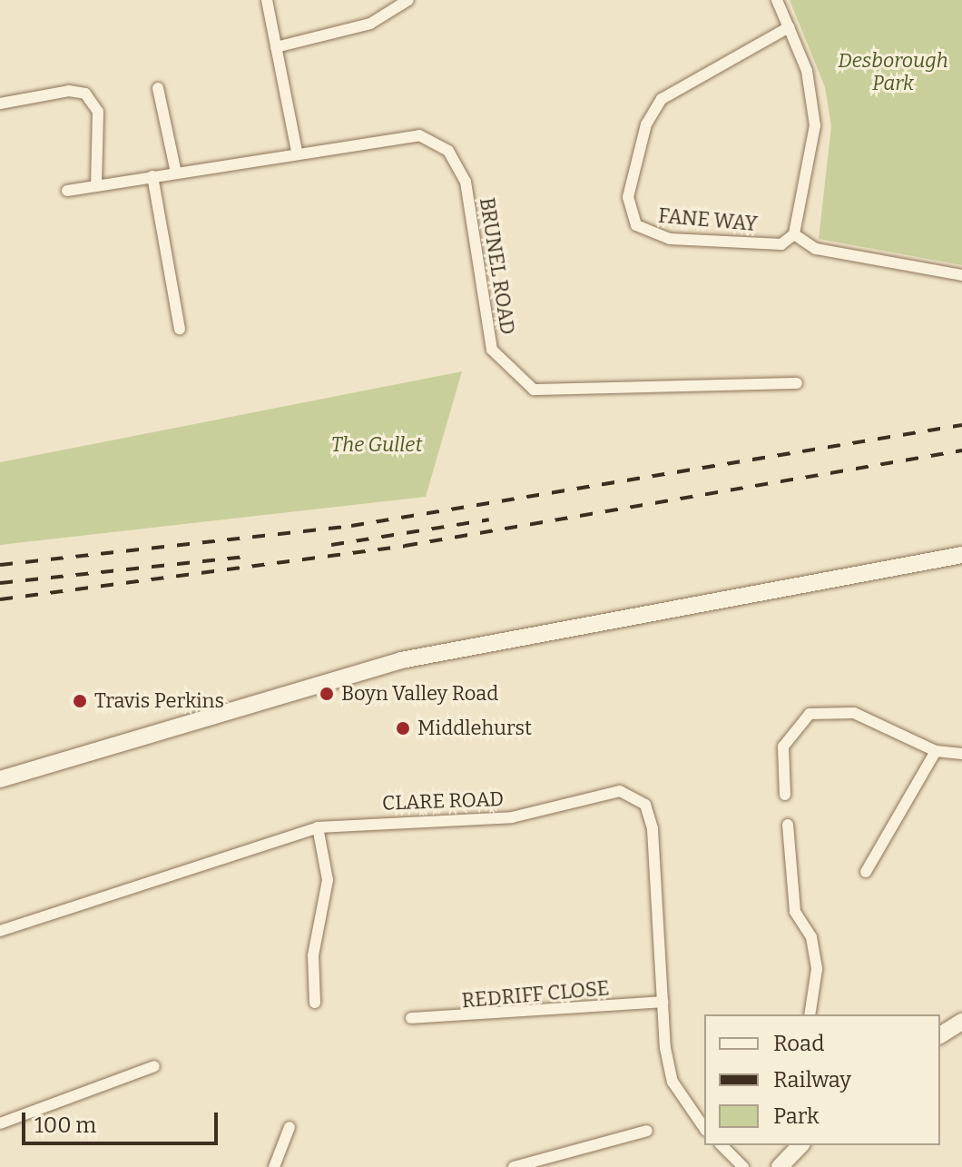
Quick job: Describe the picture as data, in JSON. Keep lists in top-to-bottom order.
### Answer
{
  "streets": {
    "street": [
      "FANE WAY",
      "BRUNEL ROAD",
      "CLARE ROAD",
      "REDRIFF CLOSE"
    ]
  },
  "crossings": [
    ["CLARE ROAD", "REDRIFF CLOSE"]
  ],
  "parks": ["Desborough Park", "The Gullet"],
  "places": ["Boyn Valley Road", "Travis Perkins", "Middlehurst"],
  "legend": ["Road", "Railway", "Park"],
  "scale_bar": "100 m"
}
